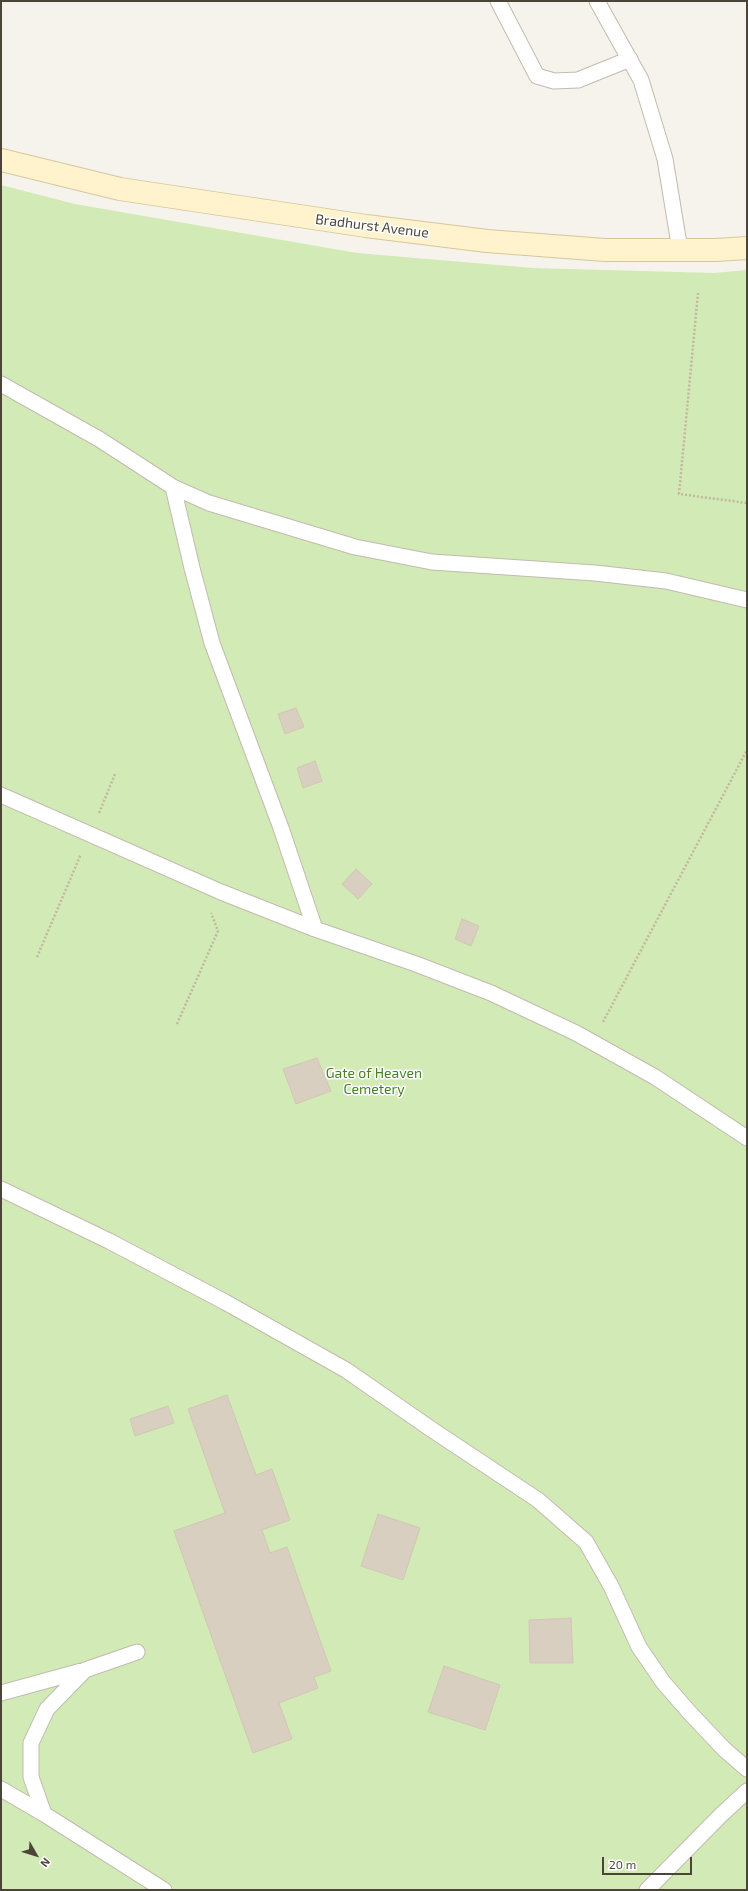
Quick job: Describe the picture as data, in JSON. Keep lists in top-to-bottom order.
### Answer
{
  "streets": {
    "main road": ["Bradhurst Avenue"]
  },
  "parks": ["Gate of Heaven Cemetery"],
  "scale_bar": "20 m",
  "north": "bottom right"
}
